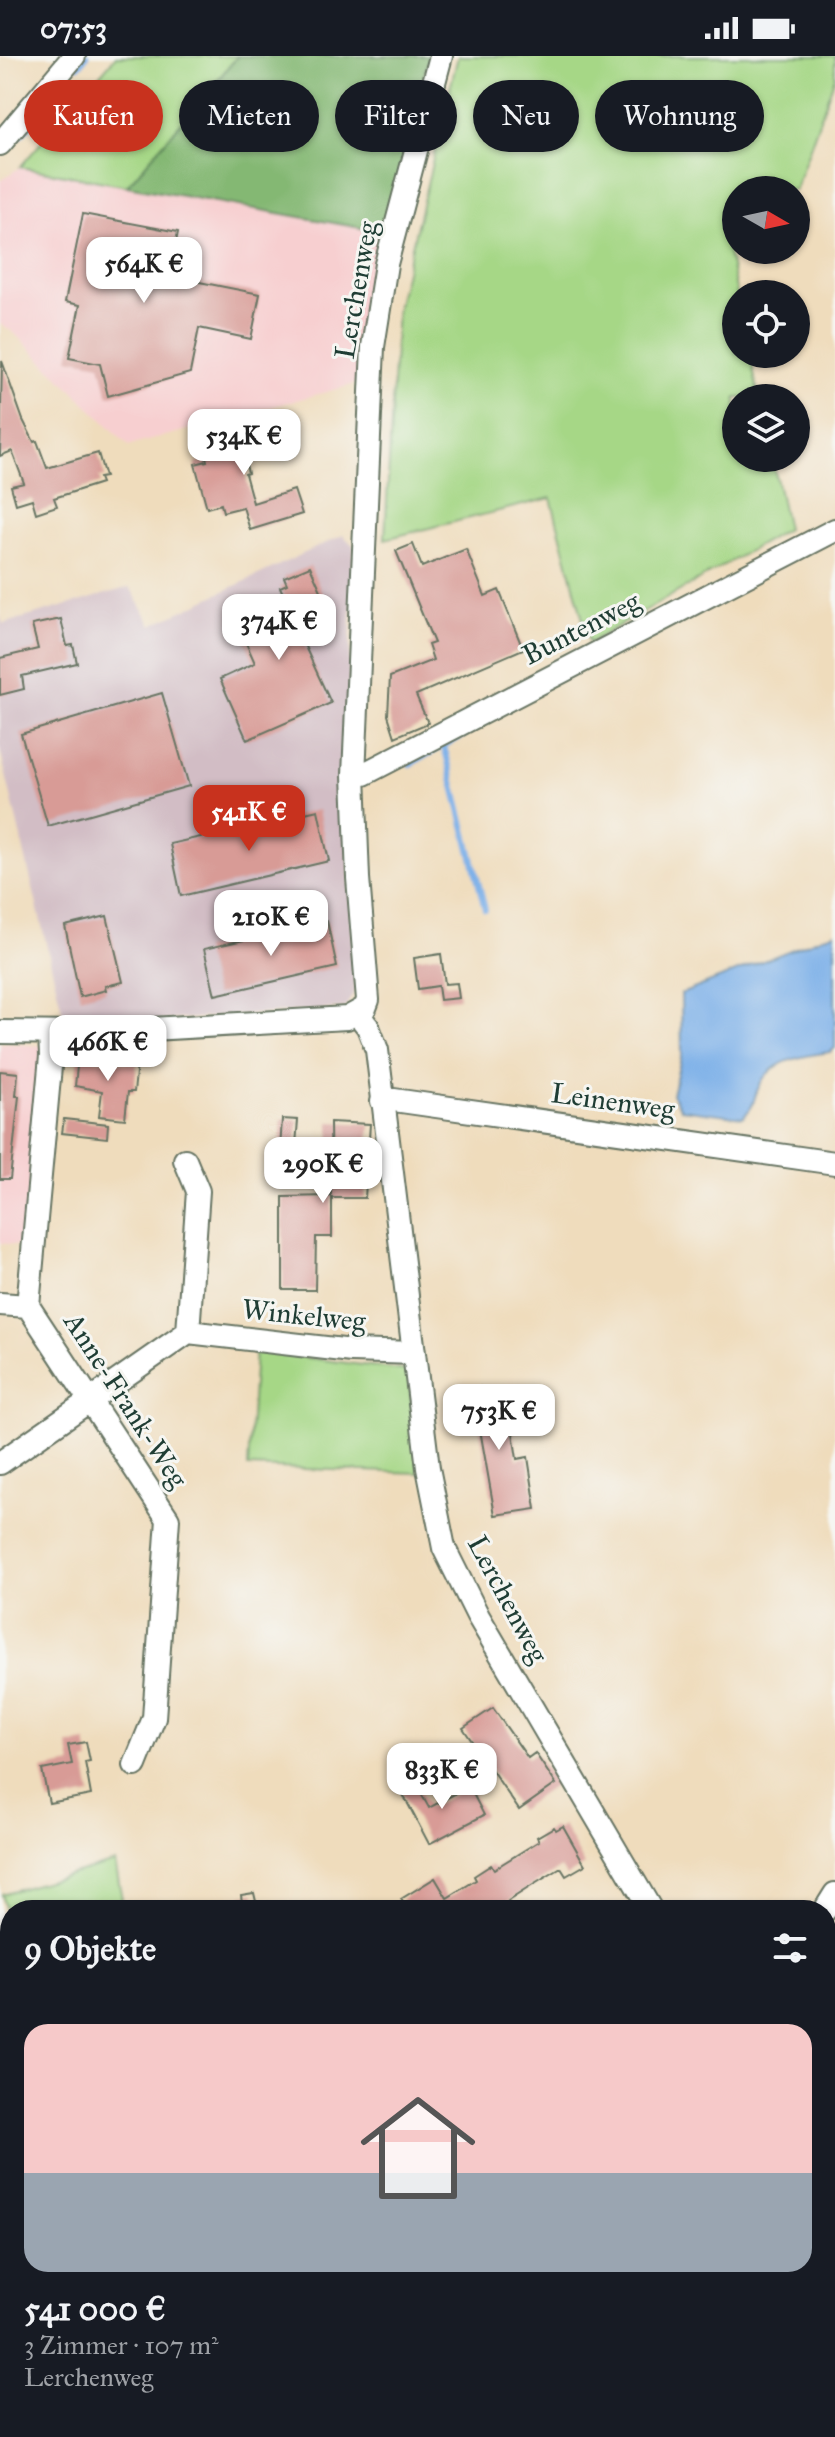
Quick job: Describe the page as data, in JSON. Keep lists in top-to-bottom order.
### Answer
{
  "streets": {
    "street": [
      "Lerchenweg",
      "Buntenweg",
      "Leinenweg",
      "Winkelweg",
      "Anne-Frank-Weg"
    ]
  },
  "crossings": [
    ["Lerchenweg", "Buntenweg"],
    ["Lerchenweg", "Leinenweg"],
    ["Lerchenweg", "Winkelweg"]
  ],
  "north": "right",
  "page": {
    "status": "07:53",
    "chip": [
      "Kaufen",
      "Mieten",
      "Filter",
      "Neu",
      "Wohnung"
    ],
    "price": [
      "564K €",
      "534K €",
      "374K €",
      "541K €",
      "210K €",
      "466K €",
      "290K €",
      "753K €",
      "833K €"
    ],
    "heading": "9 Objekte",
    "list": [
      {
        "name": "541 000 €",
        "note": "3 Zimmer · 107 m² · Lerchenweg"
      }
    ]
  }
}
